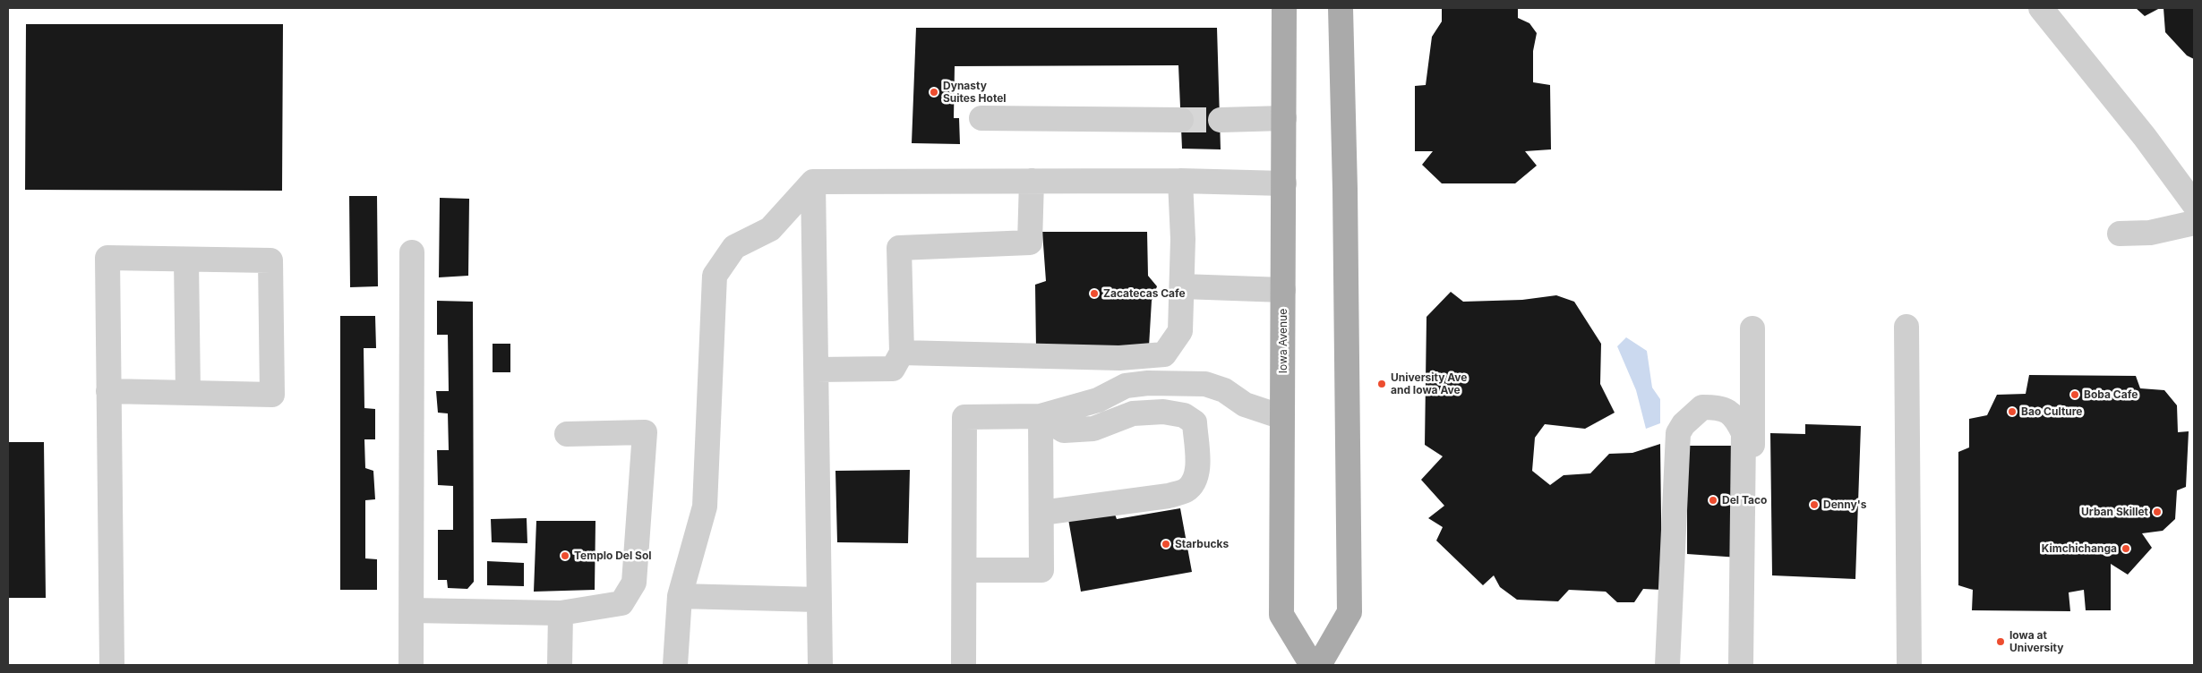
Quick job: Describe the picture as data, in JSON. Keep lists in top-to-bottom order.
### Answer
{
  "streets": {
    "main road": ["Iowa Avenue"]
  },
  "places": [
    "Dynasty Suites Hotel",
    "Zacatecas Cafe",
    "University Ave and Iowa Ave",
    "Boba Cafe",
    "Bao Culture",
    "Del Taco",
    "Denny's",
    "Urban Skillet",
    "Starbucks",
    "Kimchichanga",
    "Templo Del Sol",
    "Iowa at University"
  ]
}
